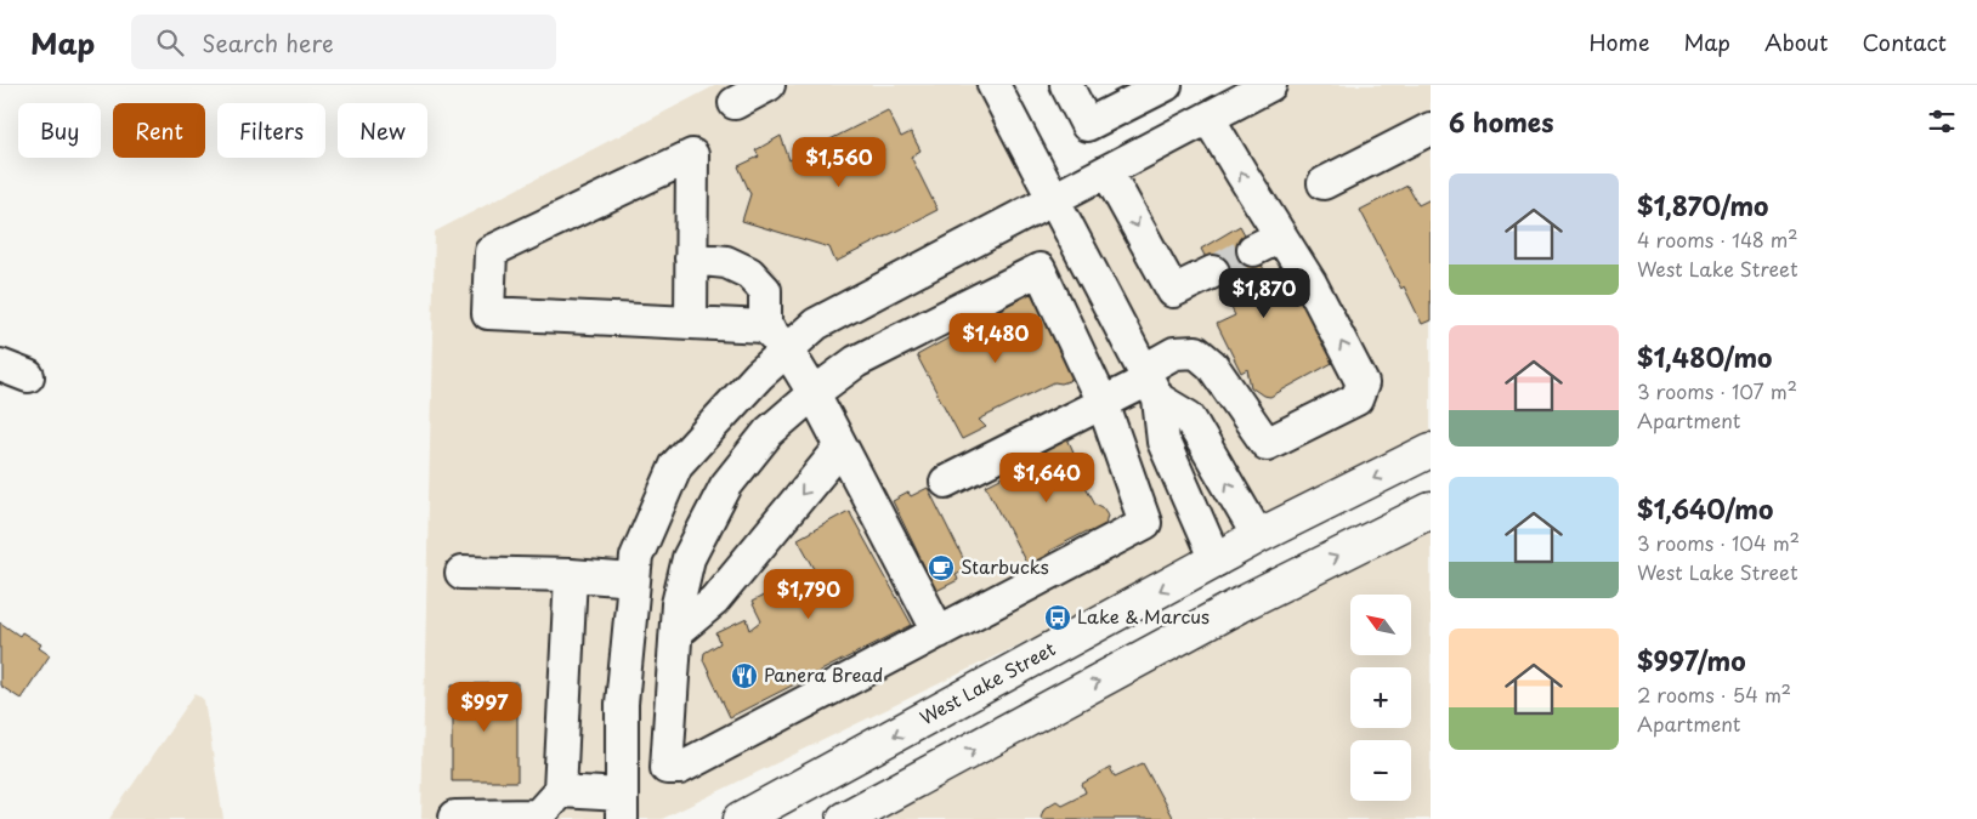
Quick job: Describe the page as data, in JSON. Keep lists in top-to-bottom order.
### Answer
{
  "streets": {
    "main road": ["West Lake Street"]
  },
  "places": {
    "cafe": ["Starbucks"],
    "bus stop": ["Lake & Marcus"],
    "restaurant": ["Panera Bread"]
  },
  "north": "top left",
  "page": {
    "header": "Map",
    "search": "Search here",
    "nav": [
      "Home",
      "Map",
      "About",
      "Contact"
    ],
    "heading": "6 homes",
    "chip": [
      "Buy",
      "Rent",
      "Filters",
      "New"
    ],
    "price": [
      "$1,560",
      "$1,870",
      "$1,480",
      "$1,640",
      "$1,790",
      "$997"
    ],
    "list": [
      {
        "name": "$1,870/mo",
        "note": "4 rooms · 148 m² · West Lake Street"
      },
      {
        "name": "$1,480/mo",
        "note": "3 rooms · 107 m² · Apartment"
      },
      {
        "name": "$1,640/mo",
        "note": "3 rooms · 104 m² · West Lake Street"
      },
      {
        "name": "$997/mo",
        "note": "2 rooms · 54 m² · Apartment"
      }
    ],
    "map_buttons": ["+", "−"]
  }
}
